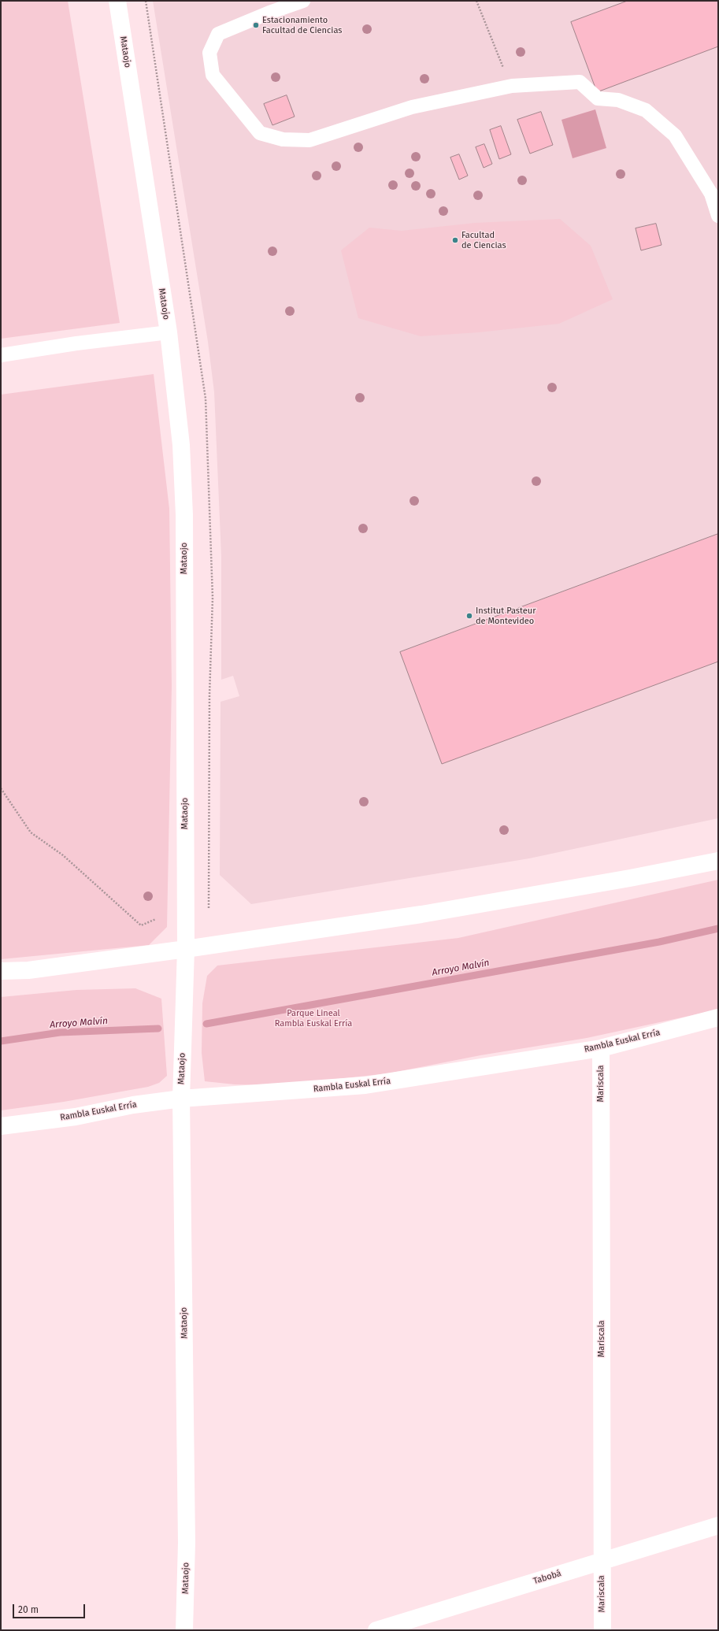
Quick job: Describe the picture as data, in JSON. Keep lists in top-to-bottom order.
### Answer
{
  "streets": {
    "street": [
      "Mataojo",
      "Rambla Euskal Erría",
      "Mariscala",
      "Tabobá"
    ]
  },
  "crossings": [
    ["Mataojo", "Rambla Euskal Erría"],
    ["Rambla Euskal Erría", "Mariscala"],
    ["Mariscala", "Tabobá"]
  ],
  "water": ["Arroyo Malvín"],
  "parks": ["Parque Lineal Rambla Euskal Erría"],
  "places": ["Estacionamiento Facultad de Ciencias", "Facultad de Ciencias", "Institut Pasteur de Montevideo"],
  "scale_bar": "20 m"
}
